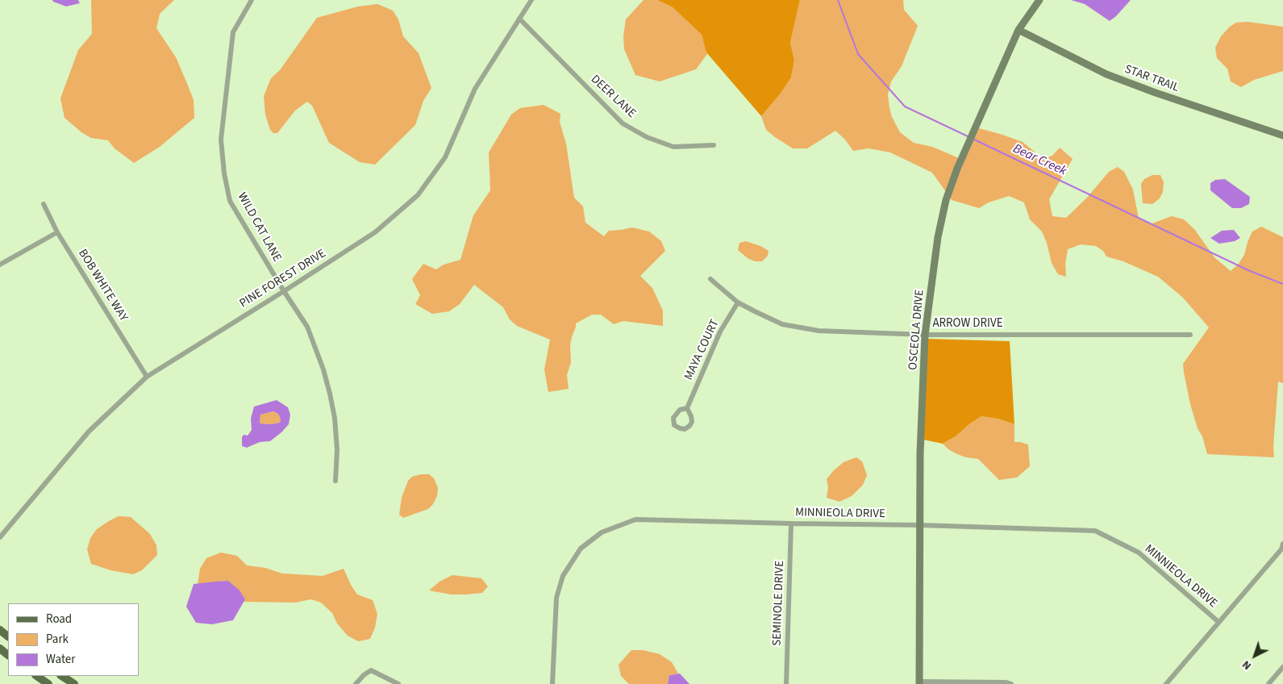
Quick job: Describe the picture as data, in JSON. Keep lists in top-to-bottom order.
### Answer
{
  "streets": {
    "street": [
      "STAR TRAIL",
      "DEER LANE",
      "WILD CAT LANE",
      "PINE FOREST DRIVE",
      "BOB WHITE WAY",
      "ARROW DRIVE",
      "OSCEOLA DRIVE",
      "MAYA COURT",
      "MINNIEOLA DRIVE",
      "SEMINOLE DRIVE"
    ]
  },
  "crossings": [
    ["STAR TRAIL", "OSCEOLA DRIVE"],
    ["DEER LANE", "PINE FOREST DRIVE"],
    ["WILD CAT LANE", "PINE FOREST DRIVE"],
    ["PINE FOREST DRIVE", "BOB WHITE WAY"],
    ["ARROW DRIVE", "OSCEOLA DRIVE"],
    ["ARROW DRIVE", "MAYA COURT"],
    ["OSCEOLA DRIVE", "MINNIEOLA DRIVE"],
    ["MINNIEOLA DRIVE", "SEMINOLE DRIVE"]
  ],
  "water": ["Bear Creek"],
  "legend": ["Road", "Park", "Water"],
  "north": "bottom left"
}
